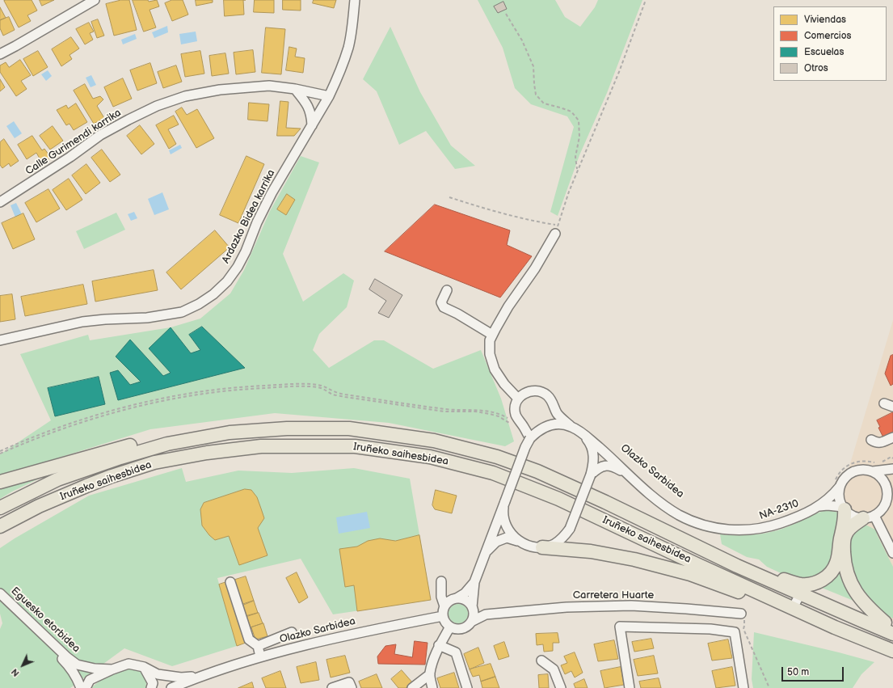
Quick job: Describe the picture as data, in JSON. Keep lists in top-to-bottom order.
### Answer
{
  "streets": {
    "highway": ["Iruñeko saihesbidea"],
    "street": [
      "Calle Gurimendi karrika",
      "Ardazko Bidea karrika",
      "Olazko Sarbidea",
      "NA-2310",
      "Carretera Huarte",
      "Eguesko etorbidea"
    ]
  },
  "crossings": [
    ["Calle Gurimendi karrika", "Ardazko Bidea karrika"],
    ["Olazko Sarbidea", "Carretera Huarte"],
    ["Olazko Sarbidea", "Eguesko etorbidea"]
  ],
  "legend": [
    "Viviendas",
    "Comercios",
    "Escuelas",
    "Otros"
  ],
  "scale_bar": "50 m",
  "north": "bottom left"
}
